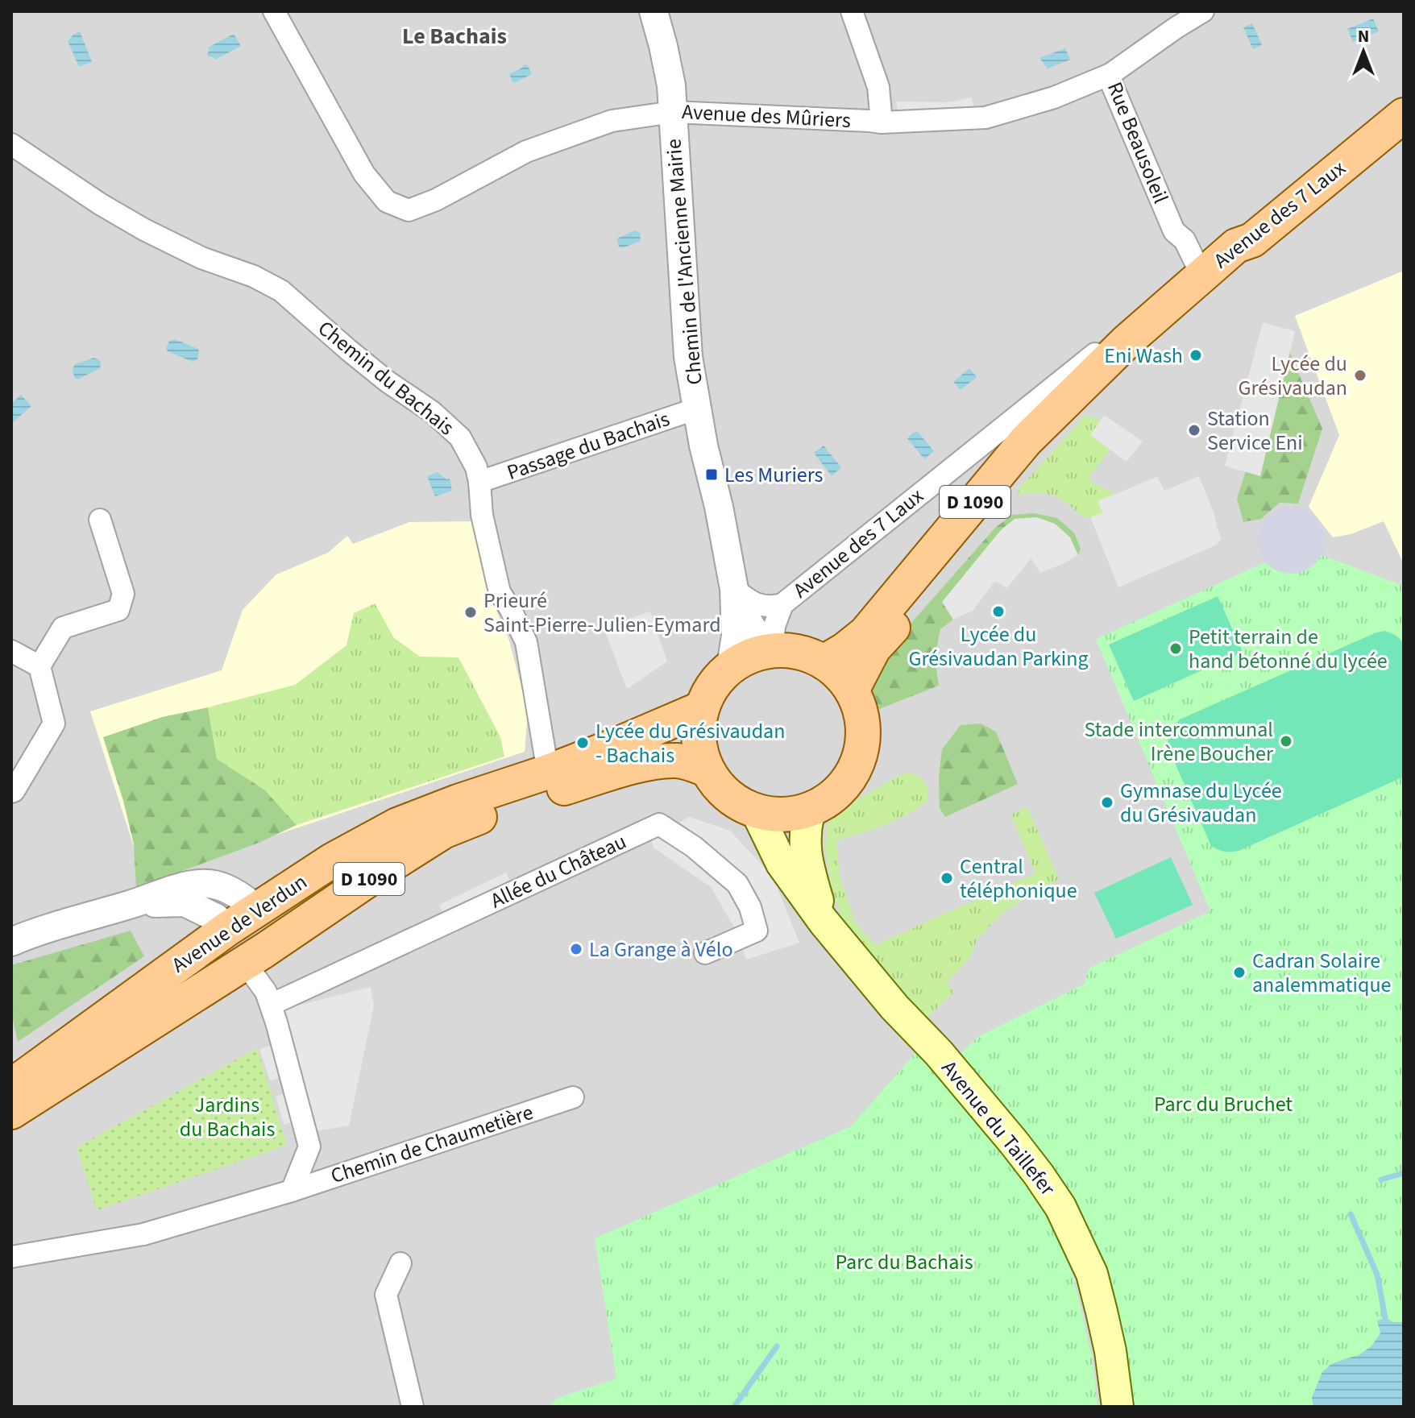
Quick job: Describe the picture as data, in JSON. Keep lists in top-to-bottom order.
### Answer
{
  "streets": {
    "main road": [
      "Avenue des 7 Laux",
      "D 1090",
      "Avenue de Verdun",
      "Avenue du Taillefer"
    ],
    "street": [
      "Avenue des Mûriers",
      "Rue Beausoleil",
      "Chemin de l'Ancienne Mairie",
      "Chemin du Bachais",
      "Passage du Bachais",
      "Allée du Château",
      "Chemin de Chaumetière"
    ]
  },
  "crossings": [
    ["Avenue des Mûriers", "Rue Beausoleil"],
    ["Avenue des Mûriers", "Chemin de l'Ancienne Mairie"],
    ["Rue Beausoleil", "Avenue des 7 Laux"],
    ["Avenue des 7 Laux", "Chemin de l'Ancienne Mairie"],
    ["Avenue des 7 Laux", "D 1090"],
    ["Avenue des 7 Laux", "Avenue de Verdun"],
    ["Avenue des 7 Laux", "Avenue du Taillefer"],
    ["Chemin de l'Ancienne Mairie", "Passage du Bachais"],
    ["Chemin de l'Ancienne Mairie", "D 1090"],
    ["Chemin de l'Ancienne Mairie", "Avenue de Verdun"],
    ["Chemin de l'Ancienne Mairie", "Avenue du Taillefer"],
    ["Chemin du Bachais", "Passage du Bachais"],
    ["Chemin du Bachais", "Avenue de Verdun"],
    ["D 1090", "Avenue de Verdun"],
    ["D 1090", "Avenue du Taillefer"],
    ["Allée du Château", "Chemin de Chaumetière"],
    ["Avenue de Verdun", "Avenue du Taillefer"],
    ["Avenue de Verdun", "Chemin de Chaumetière"]
  ],
  "districts": ["Le Bachais"],
  "parks": ["Parc du Bruchet", "Jardins du Bachais", "Parc du Bachais"],
  "places": {
    "other": [
      "Eni Wash",
      "Lycée du Grésivaudan",
      "Station Service Eni",
      "Lycée du Grésivaudan Parking",
      "Prieuré Saint-Pierre-Julien-Eymard",
      "Petit terrain de hand bétonné du lycée",
      "Stade intercommunal Irène Boucher",
      "Lycée du Grésivaudan - Bachais",
      "Gymnase du Lycée du Grésivaudan",
      "Central téléphonique",
      "La Grange à Vélo",
      "Cadran Solaire analemmatique"
    ],
    "transit": ["Les Muriers"]
  },
  "north": "top"
}
